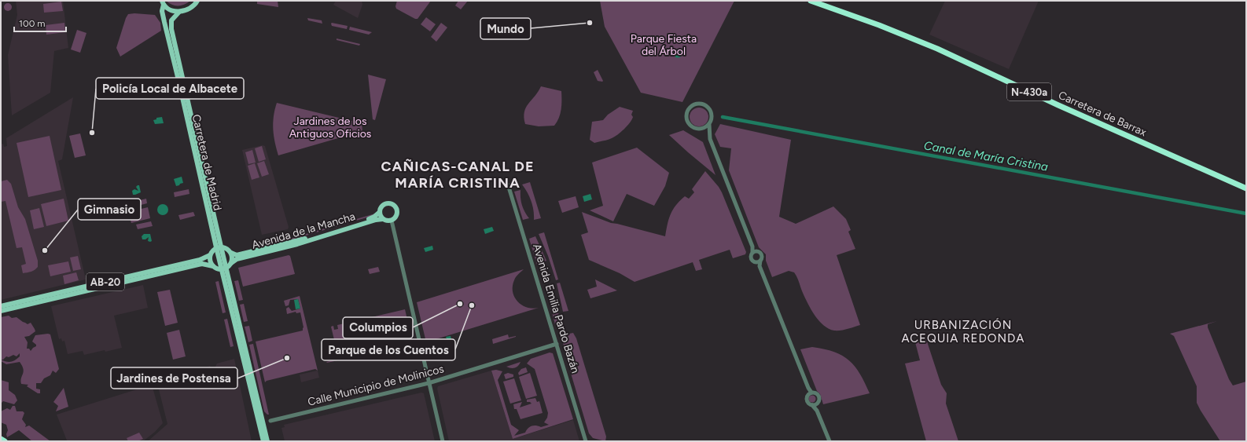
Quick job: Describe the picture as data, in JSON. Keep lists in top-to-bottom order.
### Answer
{
  "streets": {
    "highway": ["N-430a", "Carretera de Barrax"],
    "main road": ["Carretera de Madrid", "Avenida de la Mancha", "AB-20"],
    "street": ["Avenida Emilia Pardo Bazán", "Calle Municipio de Molinicos"]
  },
  "crossings": [
    ["Carretera de Madrid", "Avenida de la Mancha"],
    ["Avenida Emilia Pardo Bazán", "Calle Municipio de Molinicos"]
  ],
  "districts": ["CAÑICAS-CANAL DE MARÍA CRISTINA", "URBANIZACIÓN ACEQUIA REDONDA"],
  "water": ["Canal de María Cristina"],
  "parks": ["Parque Fiesta del Árbol", "Jardines de los Antiguos Oficios"],
  "places": [
    "Mundo",
    "Policía Local de Albacete",
    "Gimnasio",
    "Columpios",
    "Parque de los Cuentos",
    "Jardines de Postensa"
  ],
  "scale_bar": "100 m"
}
